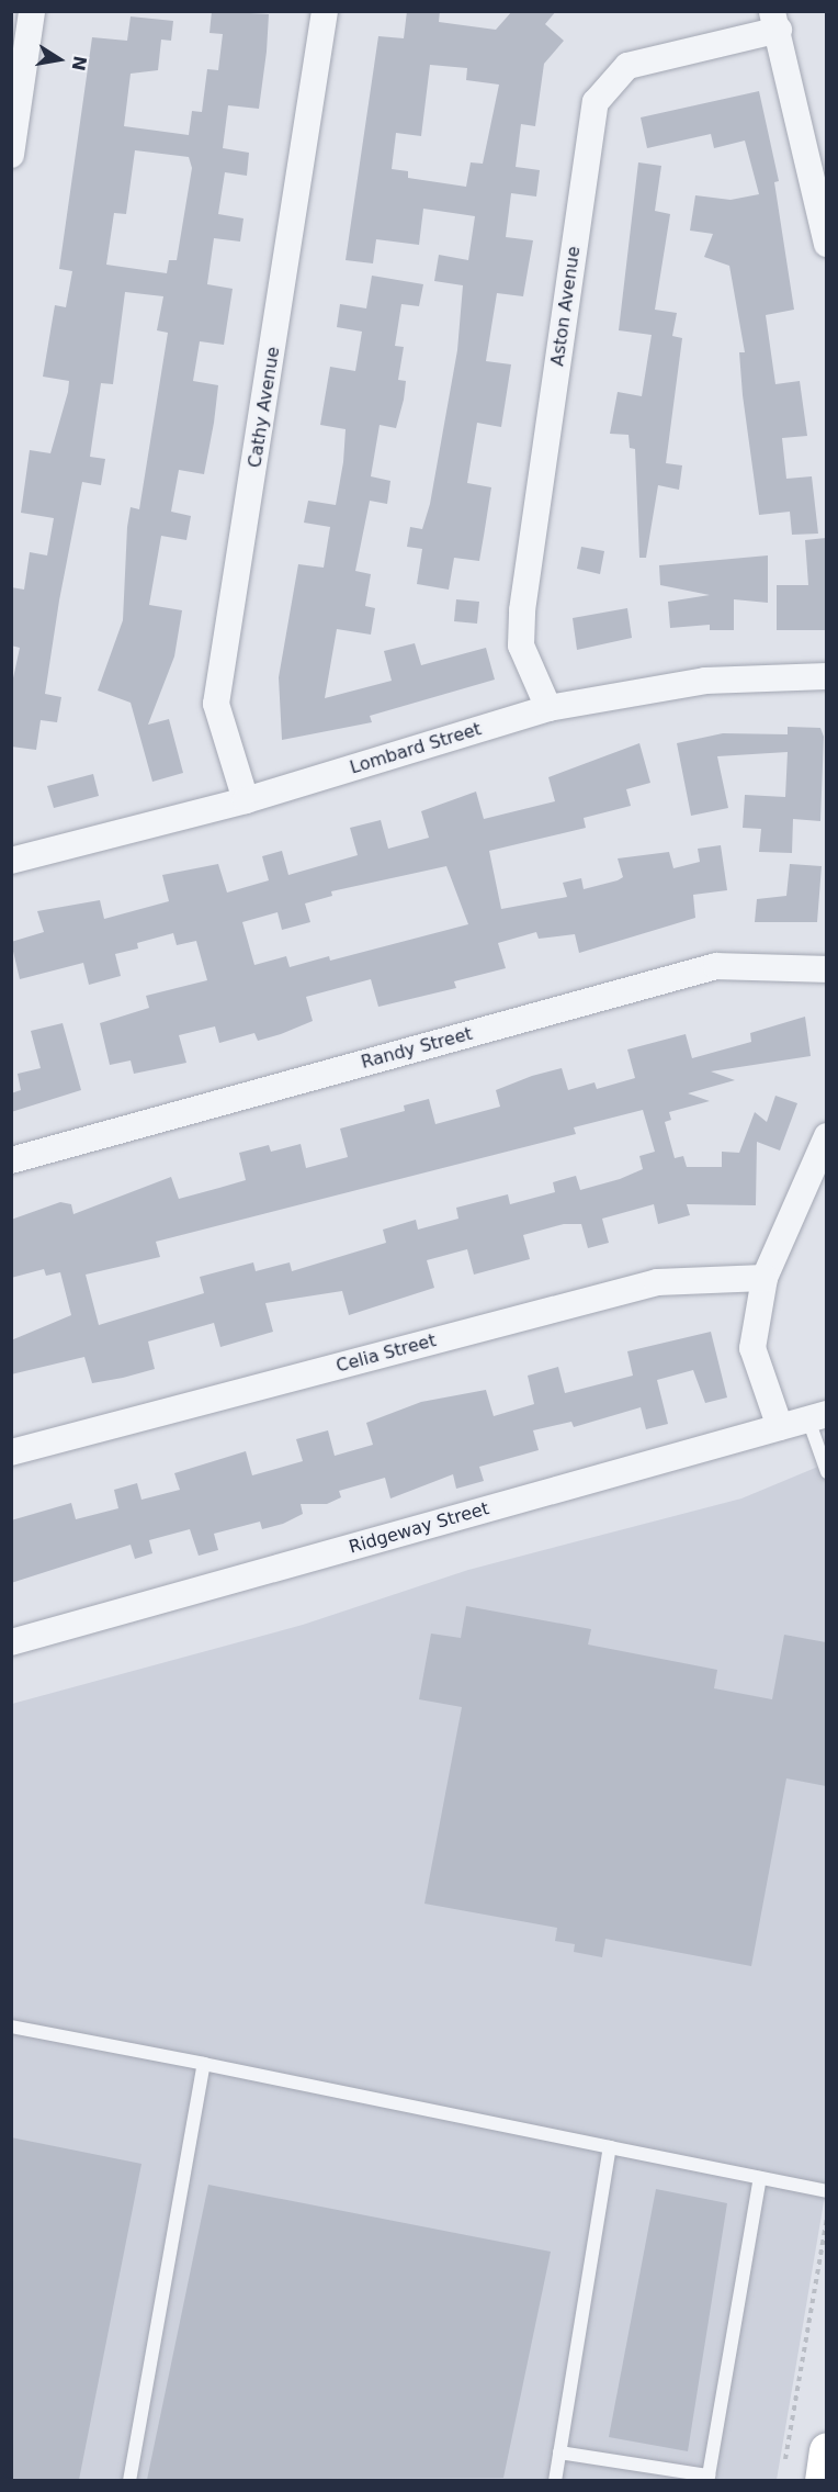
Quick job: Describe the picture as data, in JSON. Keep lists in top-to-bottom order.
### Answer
{
  "streets": {
    "street": [
      "Aston Avenue",
      "Cathy Avenue",
      "Lombard Street",
      "Randy Street",
      "Celia Street",
      "Ridgeway Street"
    ]
  },
  "crossings": [
    ["Aston Avenue", "Lombard Street"],
    ["Cathy Avenue", "Lombard Street"]
  ],
  "north": "right"
}
